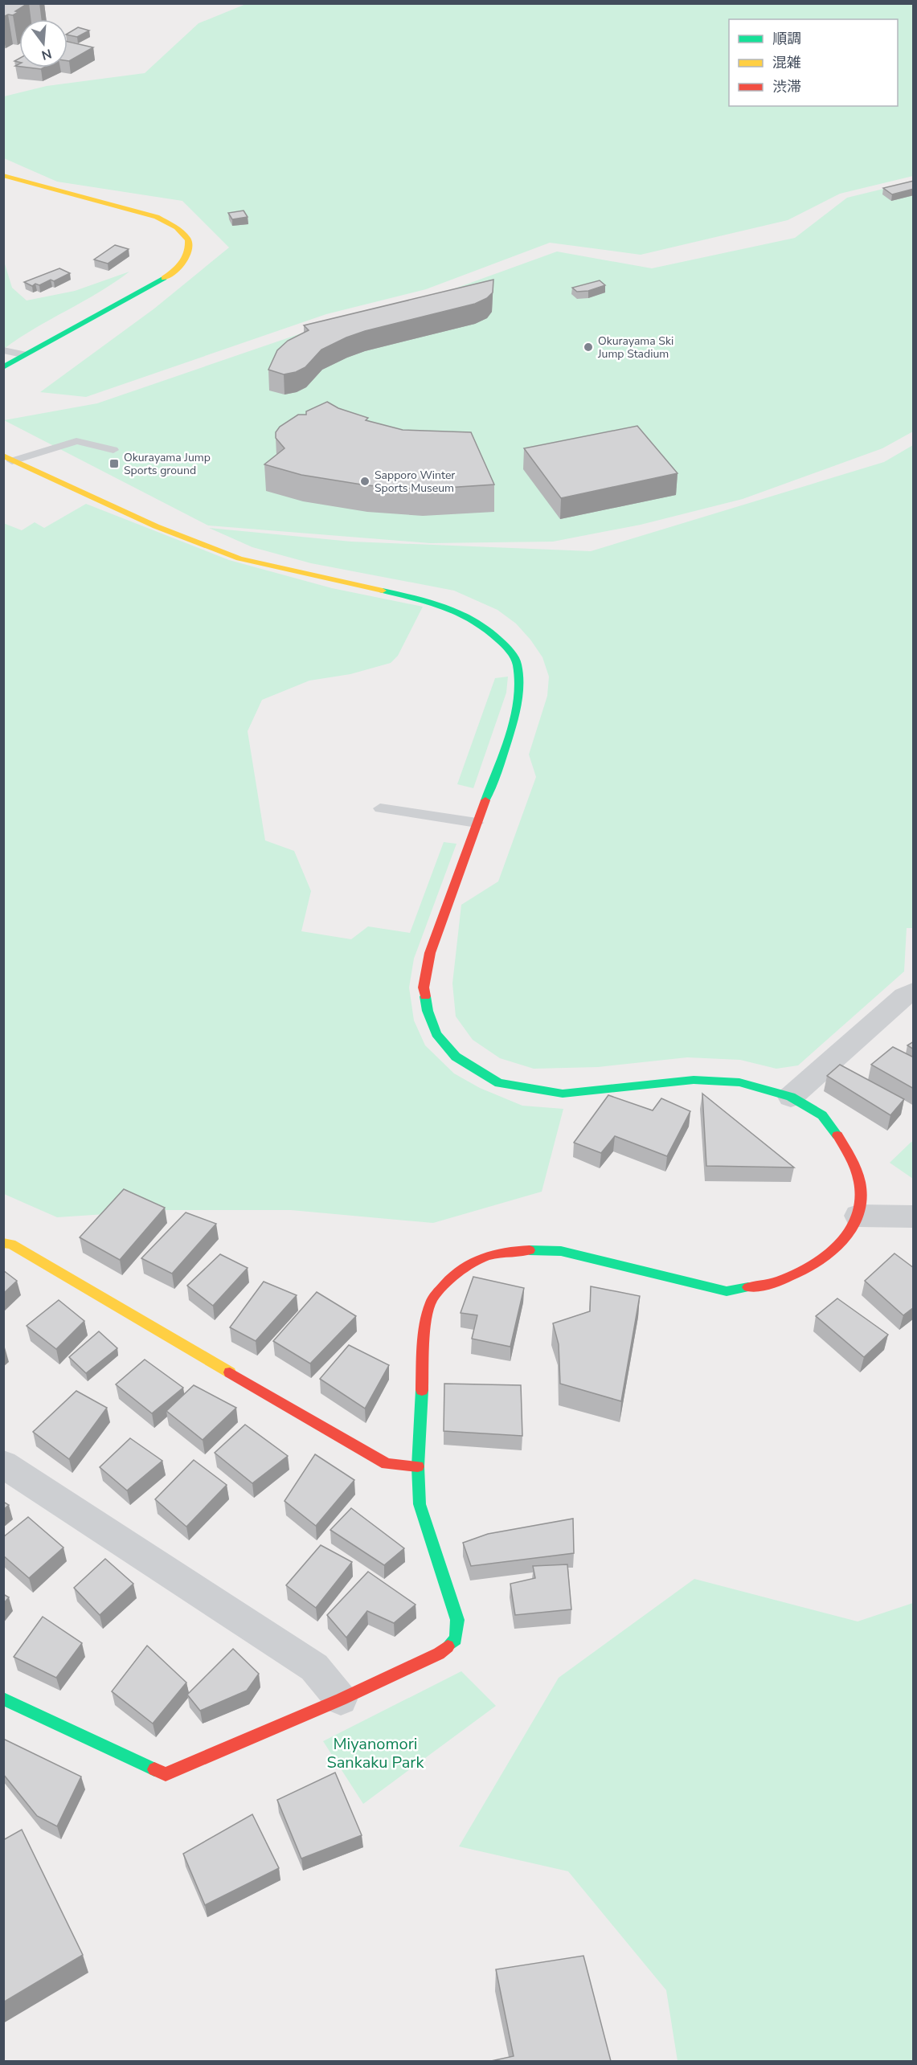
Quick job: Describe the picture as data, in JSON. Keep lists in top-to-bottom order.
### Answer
{
  "parks": ["Miyanomori Sankaku Park"],
  "places": {
    "other": ["Okurayama Ski Jump Stadium", "Sapporo Winter Sports Museum"],
    "transit": ["Okurayama Jump Sports ground"]
  },
  "legend": ["順調", "混雑", "渋滞"],
  "north": "bottom"
}
